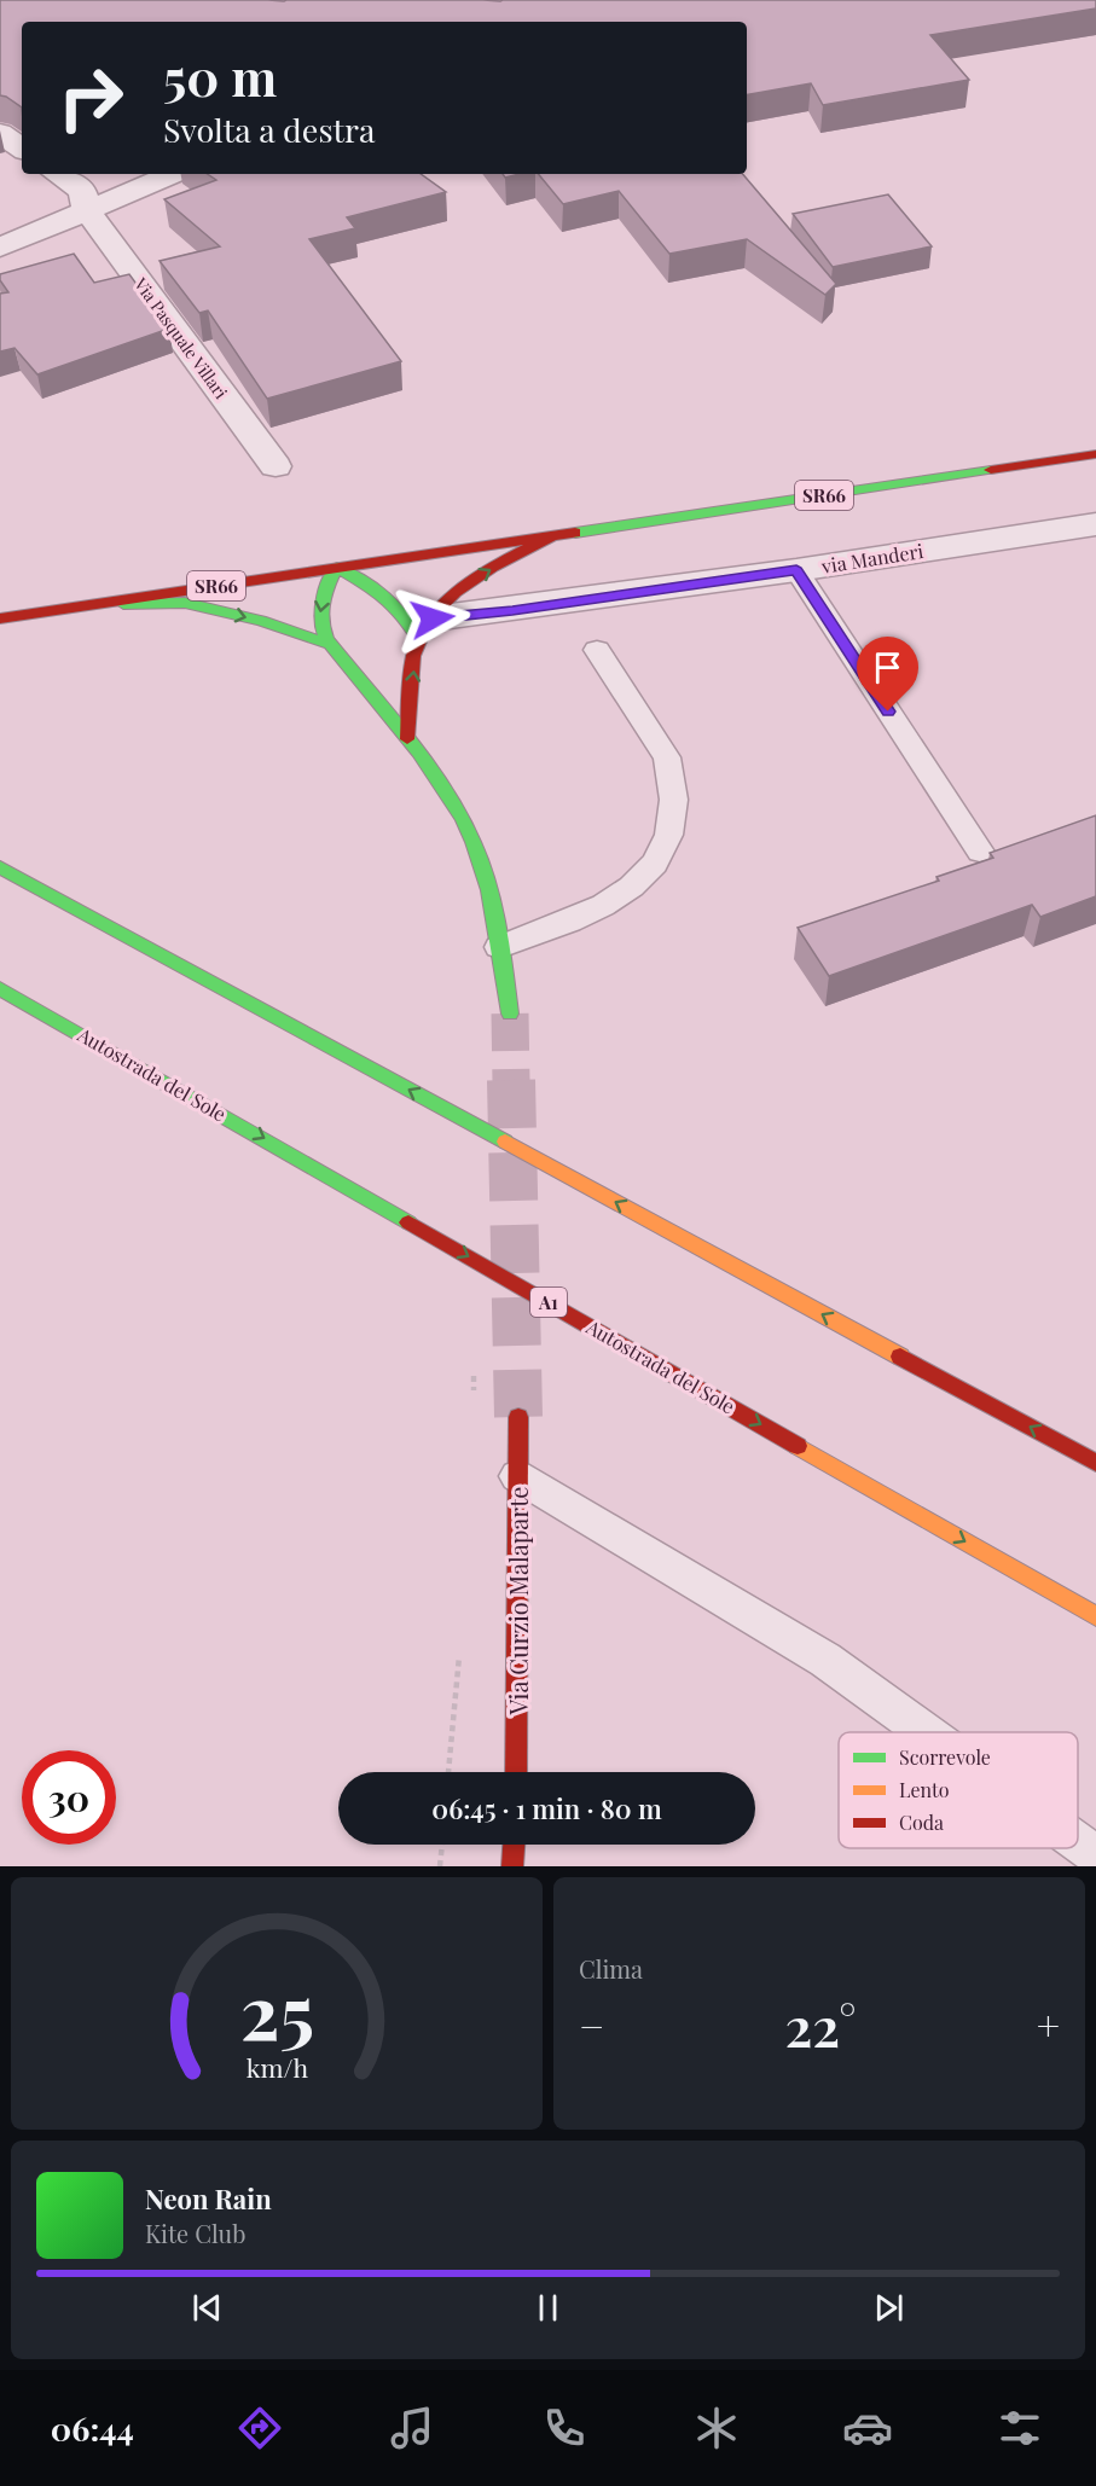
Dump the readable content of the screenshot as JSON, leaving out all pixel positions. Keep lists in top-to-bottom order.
{
  "streets": {
    "main road": [
      "SR66",
      "Autostrada del Sole",
      "A1",
      "Via Curzio Malaparte"
    ],
    "street": ["Via Pasquale Villari", "via Manderi"]
  },
  "legend": ["Scorrevole", "Lento", "Coda"],
  "page": {
    "turn": ["50 m", "Svolta a destra"],
    "limit": "30",
    "trip": "06:45 · 1 min · 80 m",
    "tile": "Clima",
    "heat": ["−", "22°", "+"],
    "song": ["Neon Rain", "Kite Club"],
    "tabs": "06:44",
    "gauge": ["25", "km/h"]
  }
}
